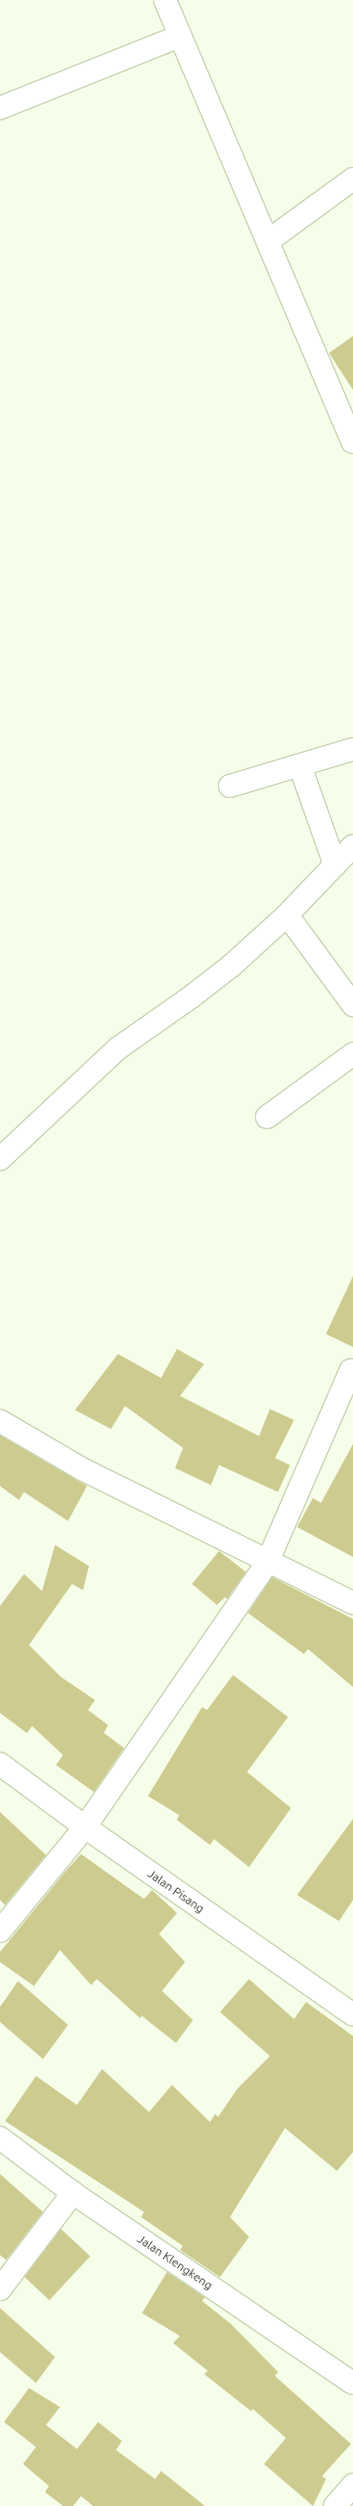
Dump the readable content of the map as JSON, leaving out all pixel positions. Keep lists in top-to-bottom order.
{
  "streets": {
    "street": ["Jalan Pisang", "Jalan Klengkeng"]
  }
}
